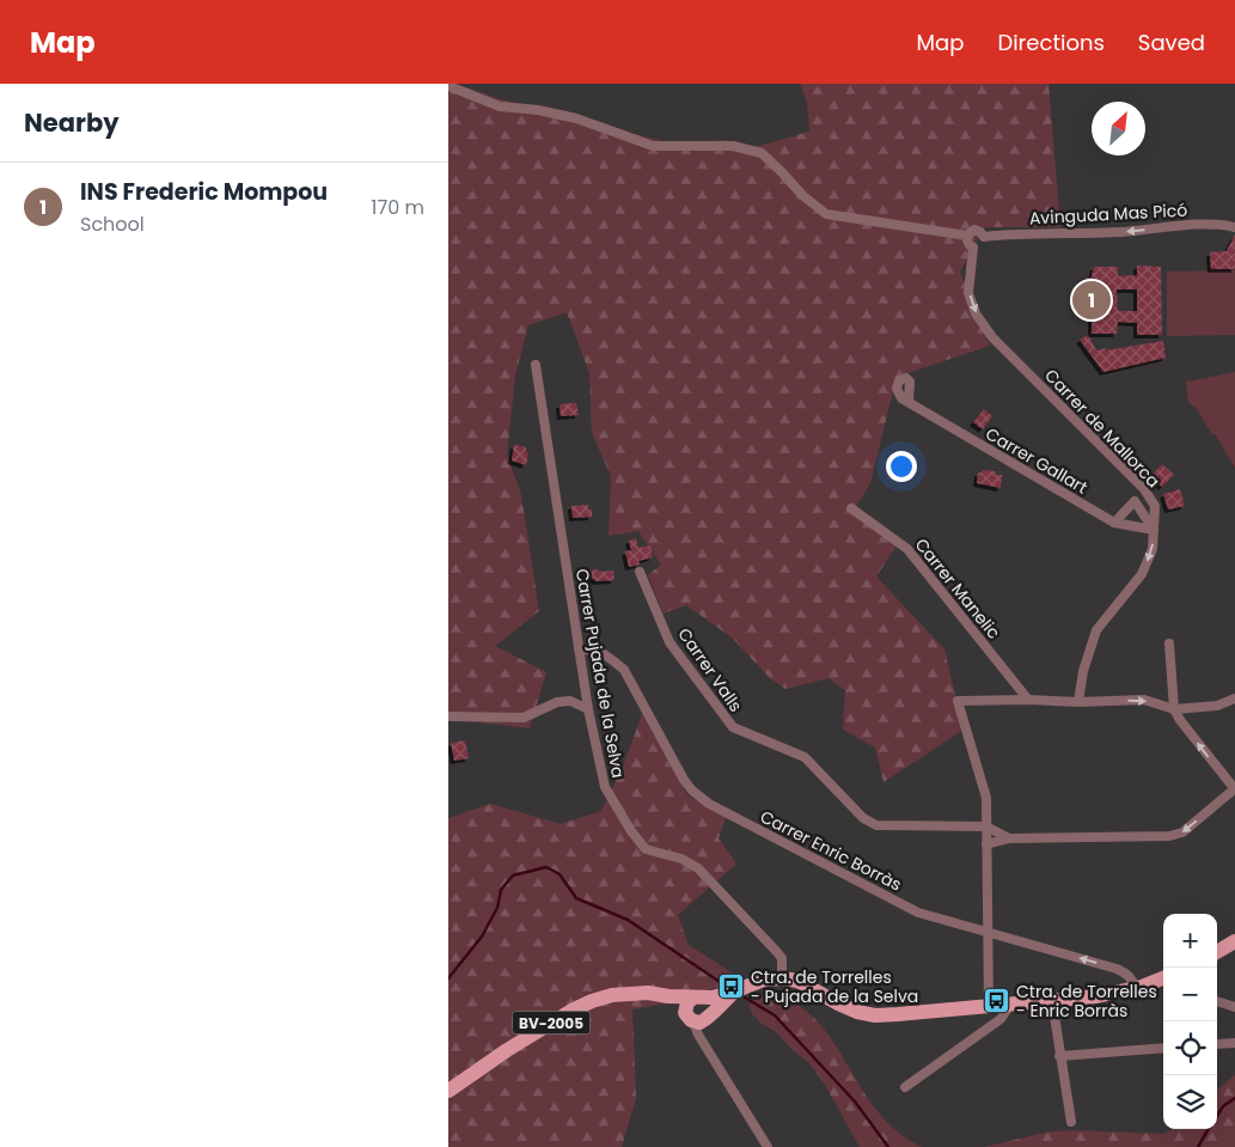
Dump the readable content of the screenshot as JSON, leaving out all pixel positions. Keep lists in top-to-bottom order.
{
  "streets": {
    "main road": ["BV-2005"],
    "street": [
      "Avinguda Mas Picó",
      "Carrer de Mallorca",
      "Carrer Gallart",
      "Carrer Manelic",
      "Carrer Valls",
      "Carrer Pujada de la Selva",
      "Carrer Enric Borràs"
    ]
  },
  "crossings": [
    ["Avinguda Mas Picó", "Carrer de Mallorca"],
    ["Carrer de Mallorca", "Carrer Gallart"],
    ["Carrer Pujada de la Selva", "Carrer Enric Borràs"],
    ["Carrer Pujada de la Selva", "BV-2005"],
    ["Carrer Enric Borràs", "BV-2005"]
  ],
  "one_way": ["Carrer de Mallorca"],
  "places": {
    "bus stop": ["Ctra. de Torrelles - Pujada de la Selva", "Ctra. de Torrelles - Enric Borràs"]
  },
  "north": "top right",
  "page": {
    "header": "Map",
    "nav": ["Map", "Directions", "Saved"],
    "heading": "Nearby",
    "list": [
      {
        "mark": "1",
        "name": "INS Frederic Mompou",
        "note": "School",
        "value": "170 m"
      }
    ],
    "pins": "1",
    "map_buttons": ["+", "−"]
  }
}
